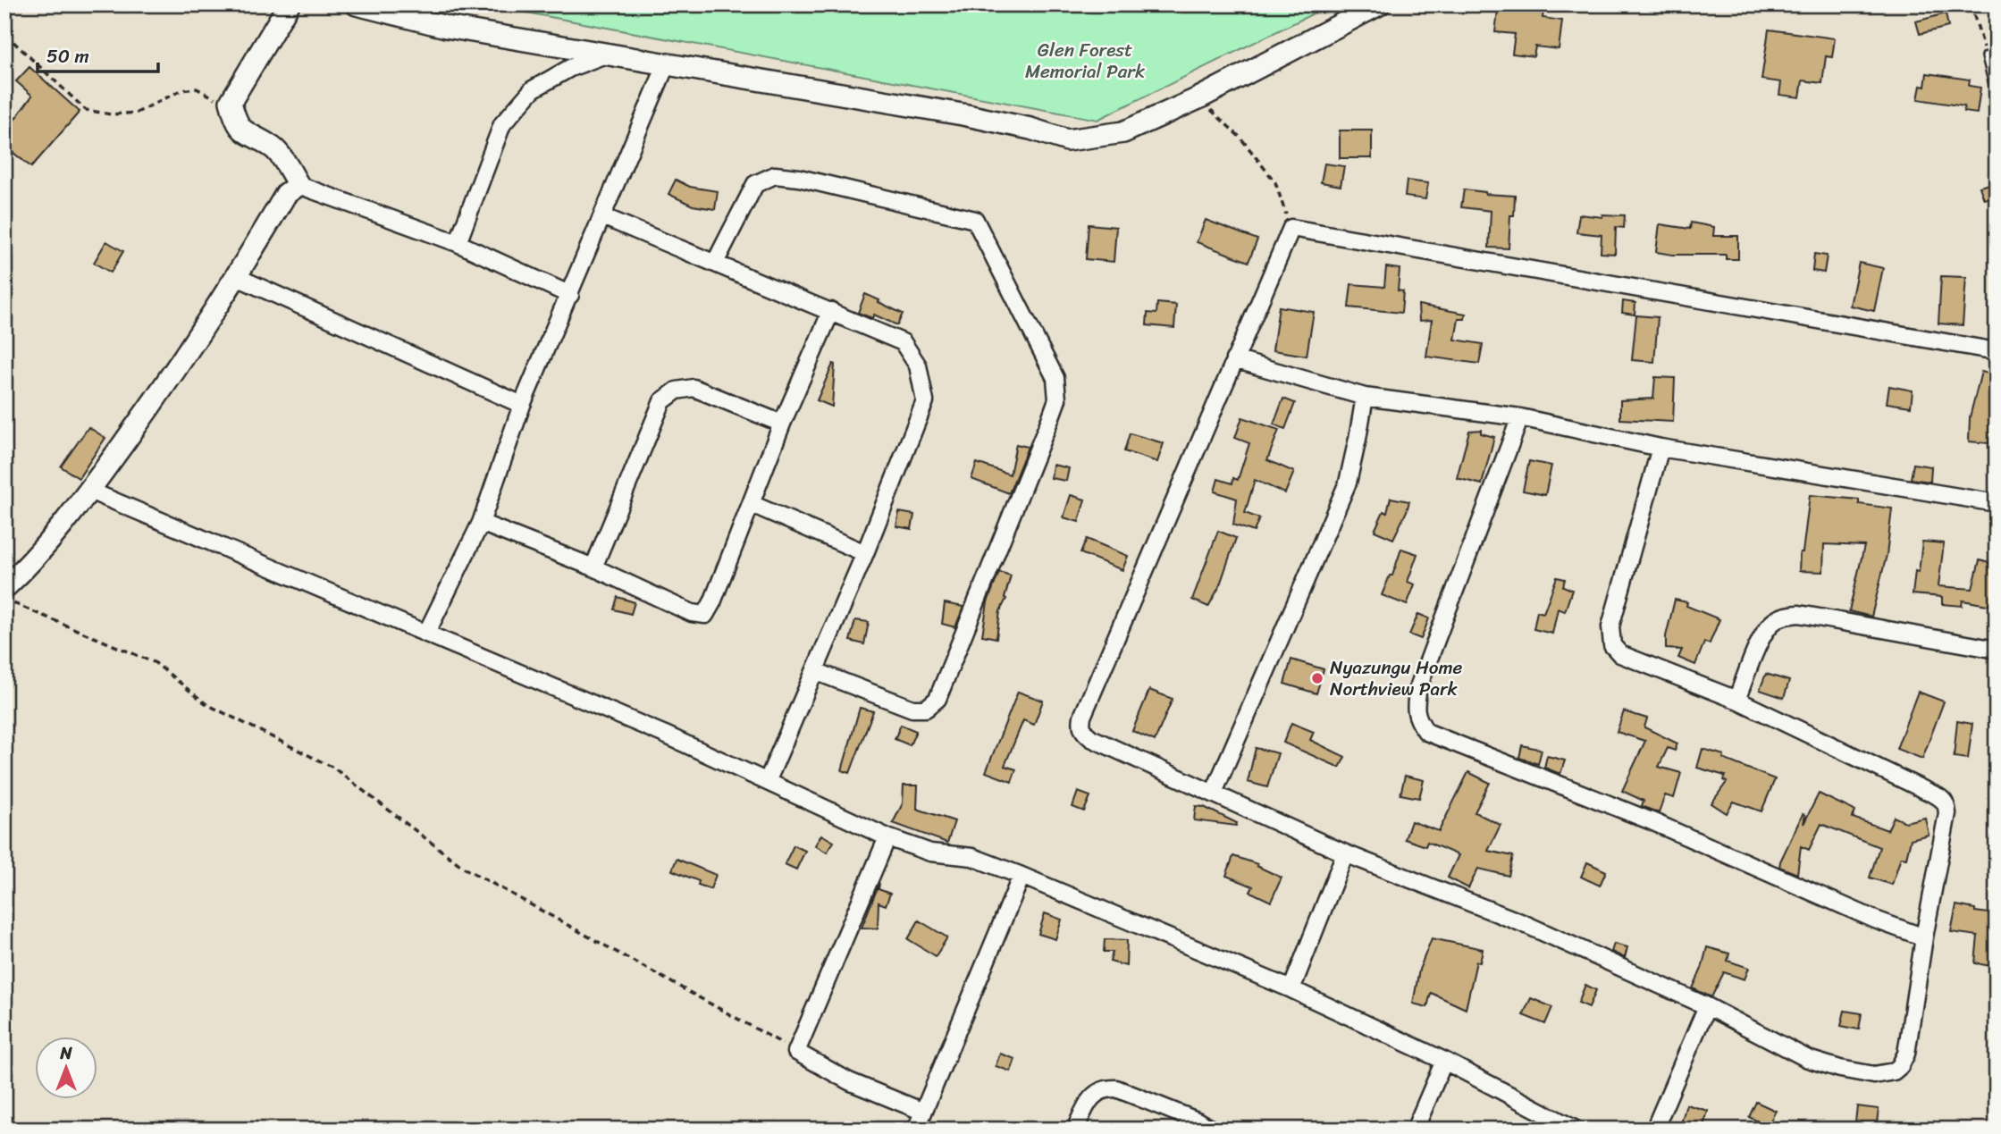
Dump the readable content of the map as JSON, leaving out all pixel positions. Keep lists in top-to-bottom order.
{
  "parks": ["Glen Forest Memorial Park"],
  "places": ["Nyazungu Home Northview Park"],
  "scale_bar": "50 m",
  "north": "top"
}
